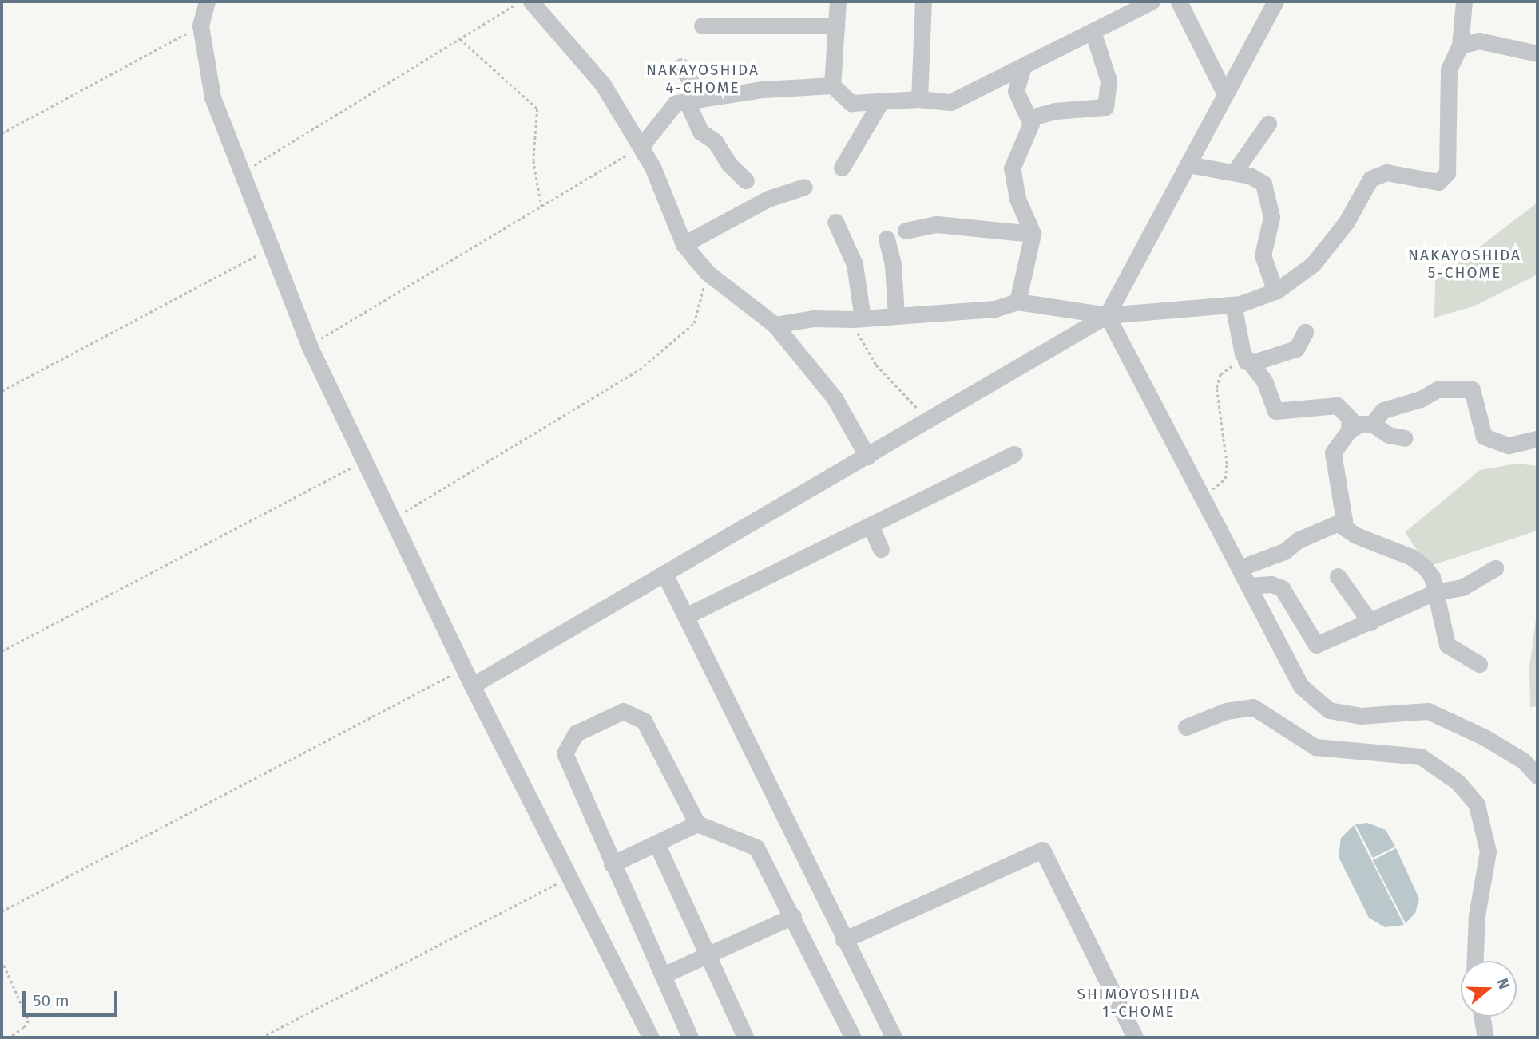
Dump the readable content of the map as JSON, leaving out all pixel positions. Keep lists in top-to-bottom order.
{
  "districts": ["NAKAYOSHIDA 4-CHOME", "NAKAYOSHIDA 5-CHOME", "SHIMOYOSHIDA 1-CHOME"],
  "scale_bar": "50 m",
  "north": "right"
}
